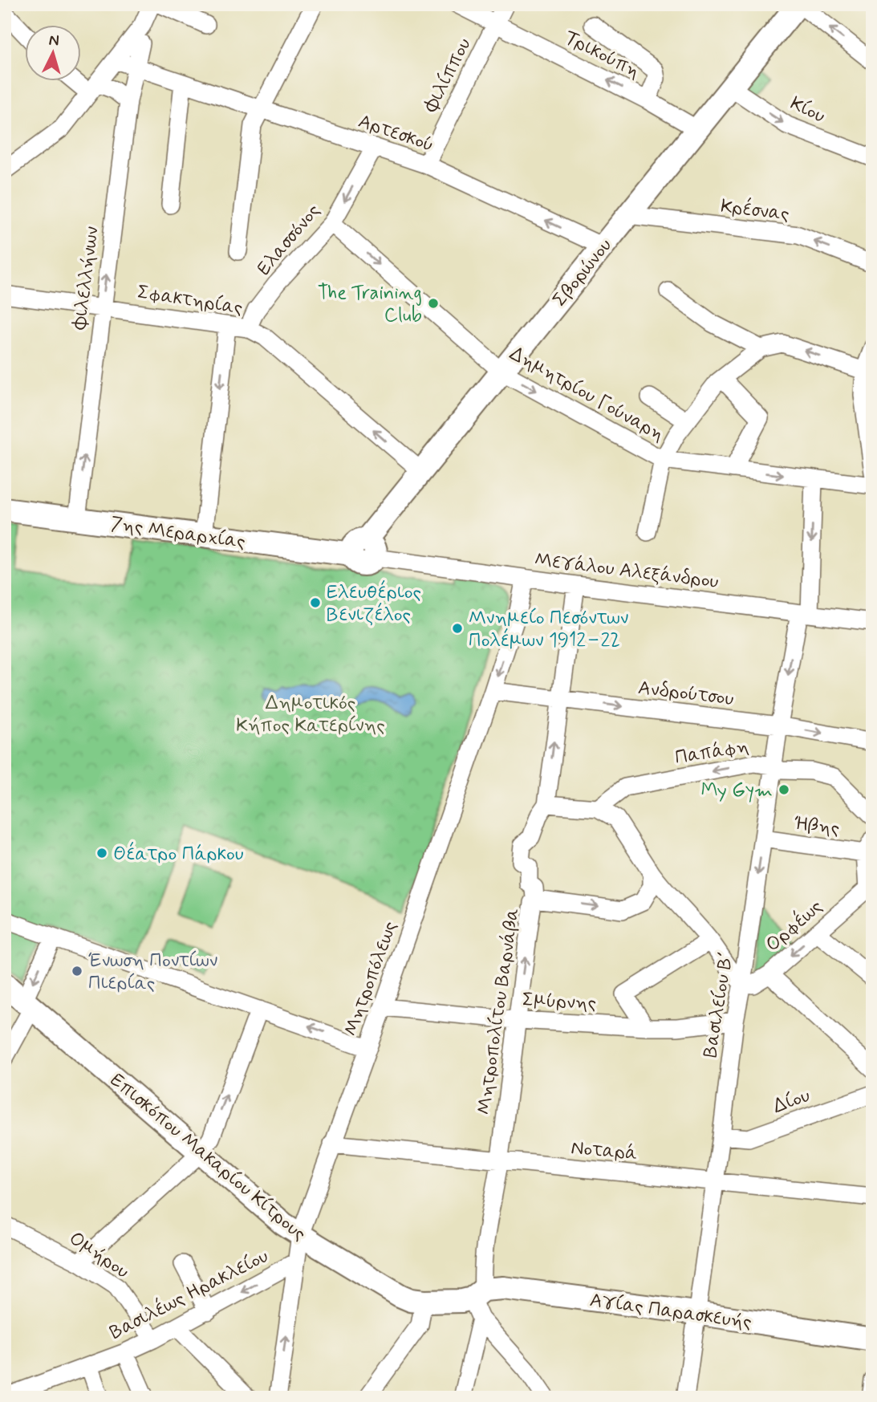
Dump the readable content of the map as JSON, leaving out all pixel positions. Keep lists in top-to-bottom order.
{
  "streets": {
    "main road": [
      "Σβορώνου",
      "7ης Μεραρχίας",
      "Επισκόπου Μακαρίου Κίτρους",
      "Αγίας Παρασκευής"
    ],
    "street": [
      "Τρικούπη",
      "Φιλίππου",
      "Κίου",
      "Αρτεσκού",
      "Κρέσνας",
      "Ελασσόνος",
      "Φιλελλήνων",
      "Σφακτηρίας",
      "Δημητρίου Γούναρη",
      "Μεγάλου Αλεξάνδρου",
      "Ανδρούτσου",
      "Παπάφη",
      "Ήβης",
      "Ορφέως",
      "Μητροπόλεως",
      "Σμύρνης",
      "Βασιλείου Β΄",
      "Μητροπολίτου Βαρνάβα",
      "Δίου",
      "Νοταρά",
      "Ομήρου",
      "Βασιλέως Ηρακλείου"
    ]
  },
  "crossings": [
    ["Τρικούπη", "Φιλίππου"],
    ["Τρικούπη", "Σβορώνου"],
    ["Φιλίππου", "Αρτεσκού"],
    ["Κίου", "Σβορώνου"],
    ["Αρτεσκού", "Ελασσόνος"],
    ["Αρτεσκού", "Σβορώνου"],
    ["Αρτεσκού", "Φιλελλήνων"],
    ["Κρέσνας", "Σβορώνου"],
    ["Ελασσόνος", "Σφακτηρίας"],
    ["Ελασσόνος", "Δημητρίου Γούναρη"],
    ["Σβορώνου", "Σφακτηρίας"],
    ["Σβορώνου", "Δημητρίου Γούναρη"],
    ["Σβορώνου", "7ης Μεραρχίας"],
    ["Σβορώνου", "Μεγάλου Αλεξάνδρου"],
    ["Φιλελλήνων", "Σφακτηρίας"],
    ["Φιλελλήνων", "7ης Μεραρχίας"],
    ["Δημητρίου Γούναρη", "Βασιλείου Β΄"],
    ["7ης Μεραρχίας", "Μεγάλου Αλεξάνδρου"],
    ["Μεγάλου Αλεξάνδρου", "Μητροπόλεως"],
    ["Μεγάλου Αλεξάνδρου", "Βασιλείου Β΄"],
    ["Μεγάλου Αλεξάνδρου", "Μητροπολίτου Βαρνάβα"],
    ["Ανδρούτσου", "Μητροπόλεως"],
    ["Ανδρούτσου", "Βασιλείου Β΄"],
    ["Ανδρούτσου", "Μητροπολίτου Βαρνάβα"],
    ["Παπάφη", "Βασιλείου Β΄"],
    ["Ήβης", "Βασιλείου Β΄"],
    ["Ορφέως", "Βασιλείου Β΄"],
    ["Μητροπόλεως", "Σμύρνης"],
    ["Μητροπόλεως", "Νοταρά"],
    ["Μητροπόλεως", "Επισκόπου Μακαρίου Κίτρους"],
    ["Μητροπόλεως", "Βασιλέως Ηρακλείου"],
    ["Σμύρνης", "Βασιλείου Β΄"],
    ["Σμύρνης", "Μητροπολίτου Βαρνάβα"],
    ["Βασιλείου Β΄", "Δίου"],
    ["Βασιλείου Β΄", "Νοταρά"],
    ["Βασιλείου Β΄", "Αγίας Παρασκευής"],
    ["Μητροπολίτου Βαρνάβα", "Νοταρά"],
    ["Μητροπολίτου Βαρνάβα", "Επισκόπου Μακαρίου Κίτρους"],
    ["Μητροπολίτου Βαρνάβα", "Αγίας Παρασκευής"],
    ["Επισκόπου Μακαρίου Κίτρους", "Αγίας Παρασκευής"],
    ["Ομήρου", "Βασιλέως Ηρακλείου"]
  ],
  "one_way": [
    "Τρικούπη",
    "Σφακτηρίας",
    "Ανδρούτσου",
    "Παπάφη",
    "Ορφέως",
    "Βασιλείου Β΄"
  ],
  "parks": ["Δημοτικός Κήπος Κατερίνης"],
  "places": [
    "The Training Club",
    "Ελευθέριος Βενιζέλος",
    "Μνημείο Πεσόντων Πολέμων 1912–22",
    "My Gym",
    "Θέατρο Πάρκου",
    "Ένωση Ποντίων Πιερίας"
  ],
  "north": "top"
}
